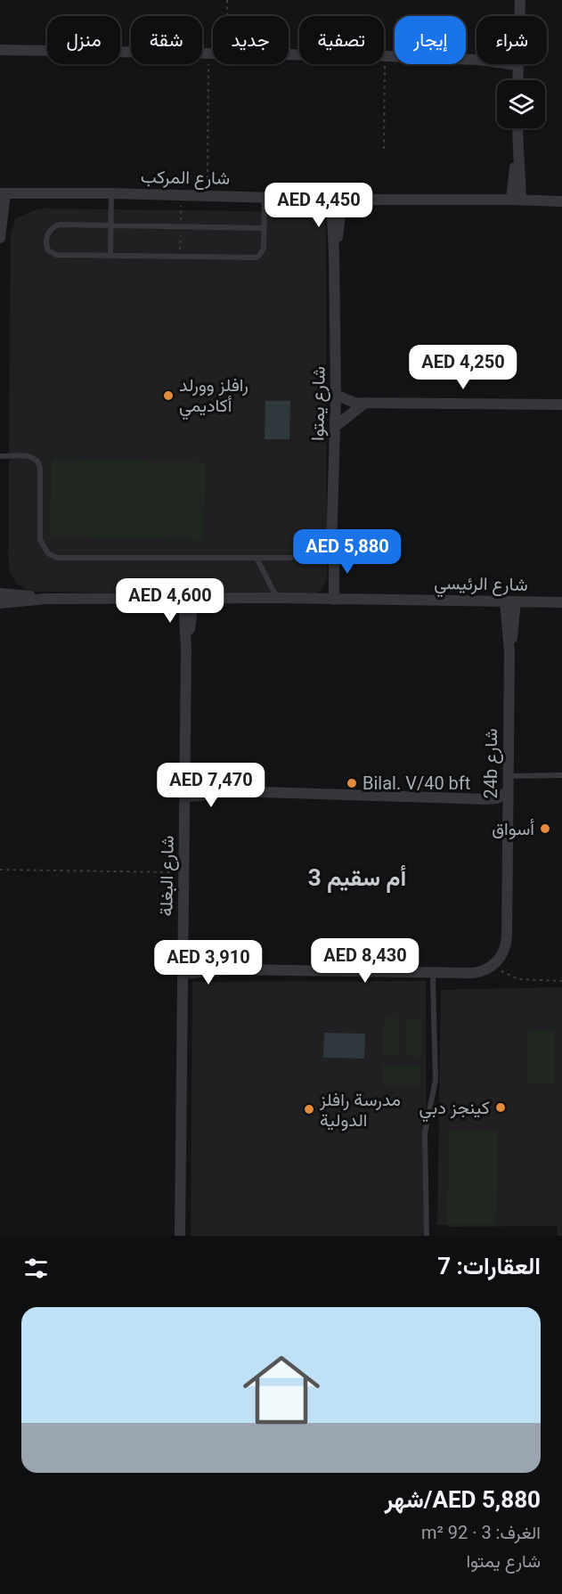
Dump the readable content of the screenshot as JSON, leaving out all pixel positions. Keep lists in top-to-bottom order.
{
  "streets": {
    "street": [
      "شارع المركب",
      "شارع يمتوا",
      "شارع الرئيسي",
      "24b شارع",
      "شارع البغلة"
    ]
  },
  "crossings": [
    ["شارع المركب", "شارع يمتوا"],
    ["شارع يمتوا", "شارع الرئيسي"],
    ["شارع الرئيسي", "24b شارع"],
    ["شارع الرئيسي", "شارع البغلة"]
  ],
  "districts": ["أم سقيم 3"],
  "places": [
    "رافلز وورلد أكاديمي",
    "Bilal. V/40 bft",
    "أسواق",
    "كينجز دبي",
    "مدرسة رافلز الدولية"
  ],
  "page": {
    "chip": [
      "شراء",
      "إيجار",
      "تصفية",
      "جديد",
      "شقة",
      "منزل"
    ],
    "price": [
      "AED 4,450",
      "AED 4,250",
      "AED 5,880",
      "AED 4,600",
      "AED 7,470",
      "AED 8,430",
      "AED 3,910"
    ],
    "heading": "العقارات: 7",
    "list": [
      {
        "name": "AED 5,880/شهر",
        "note": "الغرف: 3 · 92 m² · شارع يمتوا"
      }
    ]
  }
}
